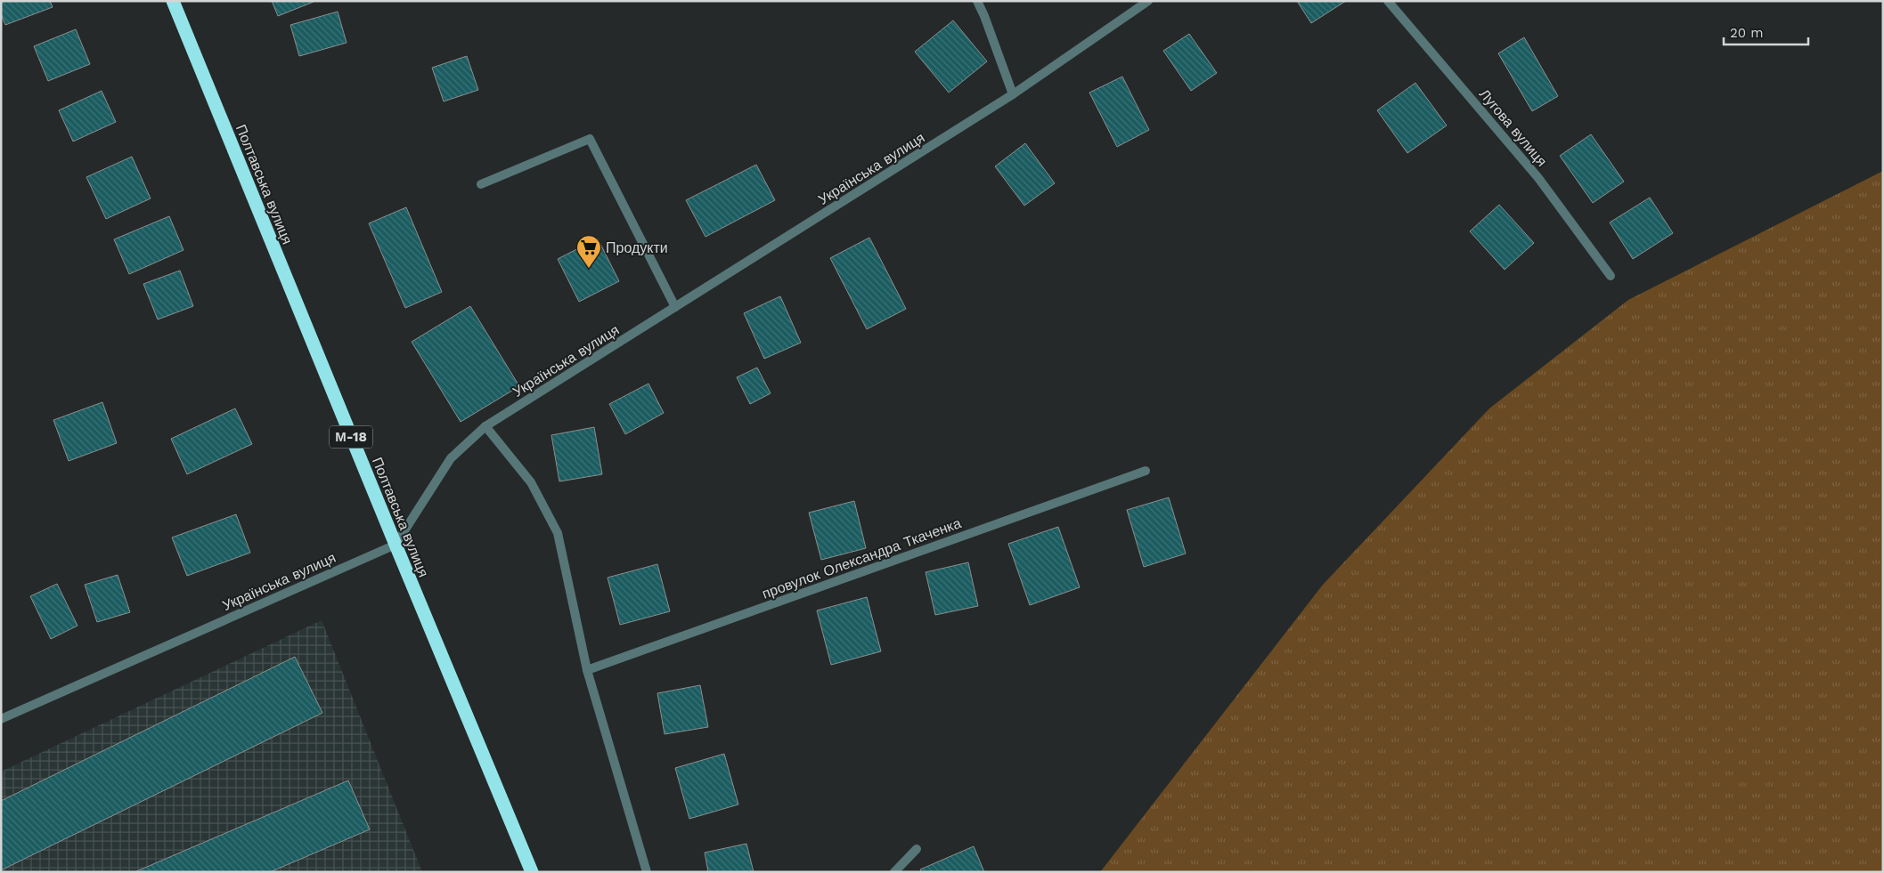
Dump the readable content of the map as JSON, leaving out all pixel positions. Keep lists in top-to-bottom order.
{
  "streets": {
    "highway": ["Полтавська вулиця", "М-18"],
    "street": ["Лугова вулиця", "Українська вулиця", "провулок Олександра Ткаченка"]
  },
  "crossings": [
    ["Українська вулиця", "Полтавська вулиця"]
  ],
  "places": {
    "supermarket": ["Продукти"]
  },
  "scale_bar": "20 m"
}
